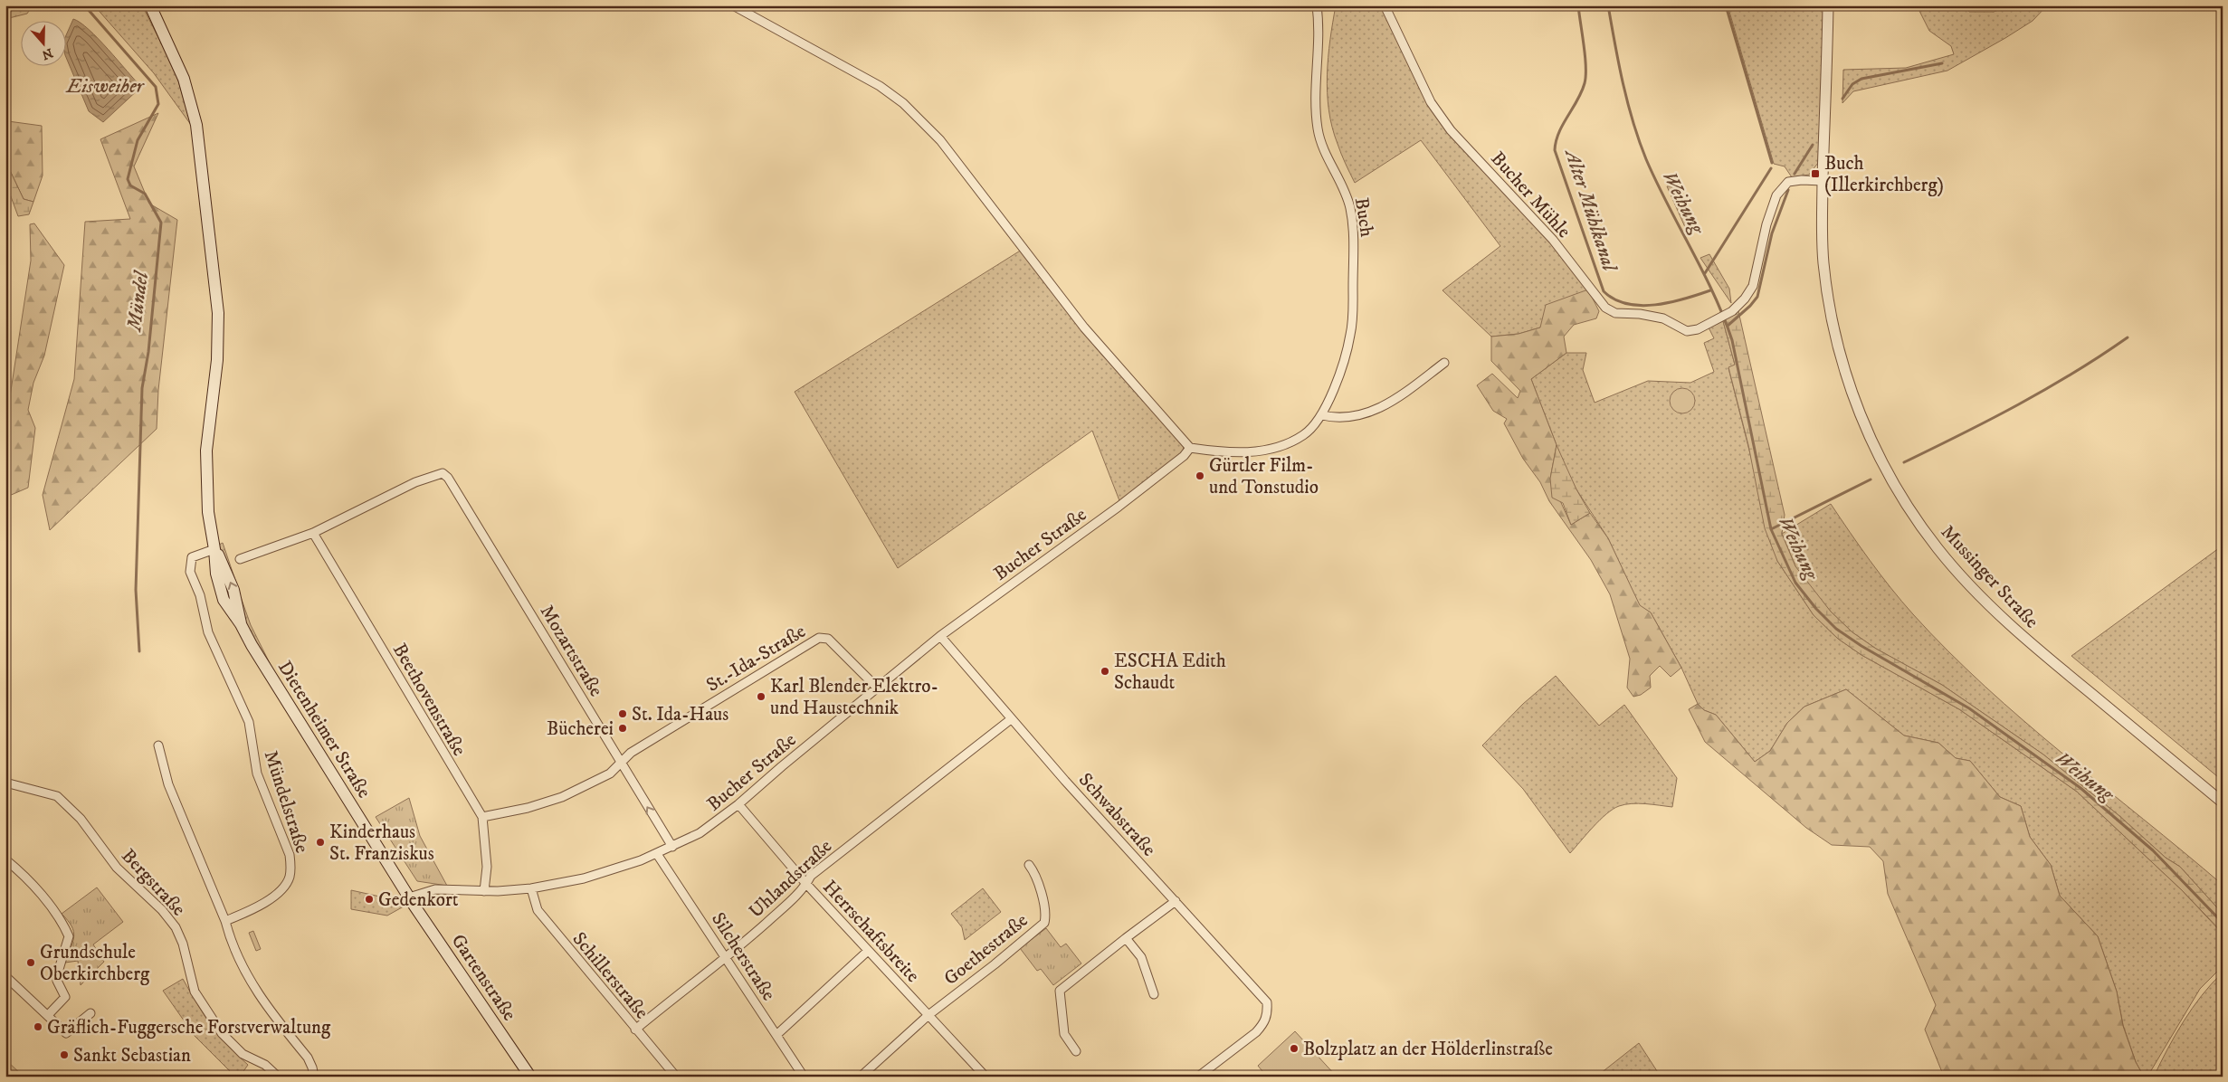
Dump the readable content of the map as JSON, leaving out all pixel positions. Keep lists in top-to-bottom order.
{
  "streets": {
    "main road": ["Dietenheimer Straße", "Gartenstraße"],
    "street": [
      "Bucher Mühle",
      "Buch",
      "Bucher Straße",
      "Mussinger Straße",
      "Mozartstraße",
      "St.-Ida-Straße",
      "Beethovenstraße",
      "Mündelstraße",
      "Schwabstraße",
      "Uhlandstraße",
      "Bergstraße",
      "Herrschaftsbreite",
      "Goethestraße",
      "Silcherstraße",
      "Schillerstraße"
    ]
  },
  "crossings": [
    ["Bucher Mühle", "Mussinger Straße"],
    ["Buch", "Bucher Straße"],
    ["Bucher Straße", "Mozartstraße"],
    ["Bucher Straße", "St.-Ida-Straße"],
    ["Bucher Straße", "Beethovenstraße"],
    ["Bucher Straße", "Dietenheimer Straße"],
    ["Bucher Straße", "Schwabstraße"],
    ["Bucher Straße", "Herrschaftsbreite"],
    ["Bucher Straße", "Silcherstraße"],
    ["Bucher Straße", "Schillerstraße"],
    ["Bucher Straße", "Gartenstraße"],
    ["Mozartstraße", "St.-Ida-Straße"],
    ["Mozartstraße", "Beethovenstraße"],
    ["St.-Ida-Straße", "Beethovenstraße"],
    ["Dietenheimer Straße", "Mündelstraße"],
    ["Dietenheimer Straße", "Gartenstraße"],
    ["Schwabstraße", "Uhlandstraße"],
    ["Uhlandstraße", "Herrschaftsbreite"],
    ["Uhlandstraße", "Silcherstraße"],
    ["Uhlandstraße", "Schillerstraße"],
    ["Herrschaftsbreite", "Goethestraße"]
  ],
  "water": [
    "Eisweiher",
    "Weihung",
    "Alter Mühlkanal",
    "Mündel"
  ],
  "places": {
    "transit": ["Buch (Illerkirchberg)"],
    "other": [
      "Gürtler Film- und Tonstudio",
      "ESCHA Edith Schaudt",
      "Karl Blender Elektro- und Haustechnik",
      "St. Ida-Haus",
      "Bücherei",
      "Kinderhaus St. Franziskus",
      "Gedenkort",
      "Grundschule Oberkirchberg",
      "Gräflich-Fuggersche Forstverwaltung",
      "Bolzplatz an der Hölderlinstraße",
      "Sankt Sebastian"
    ]
  },
  "north": "bottom"
}
